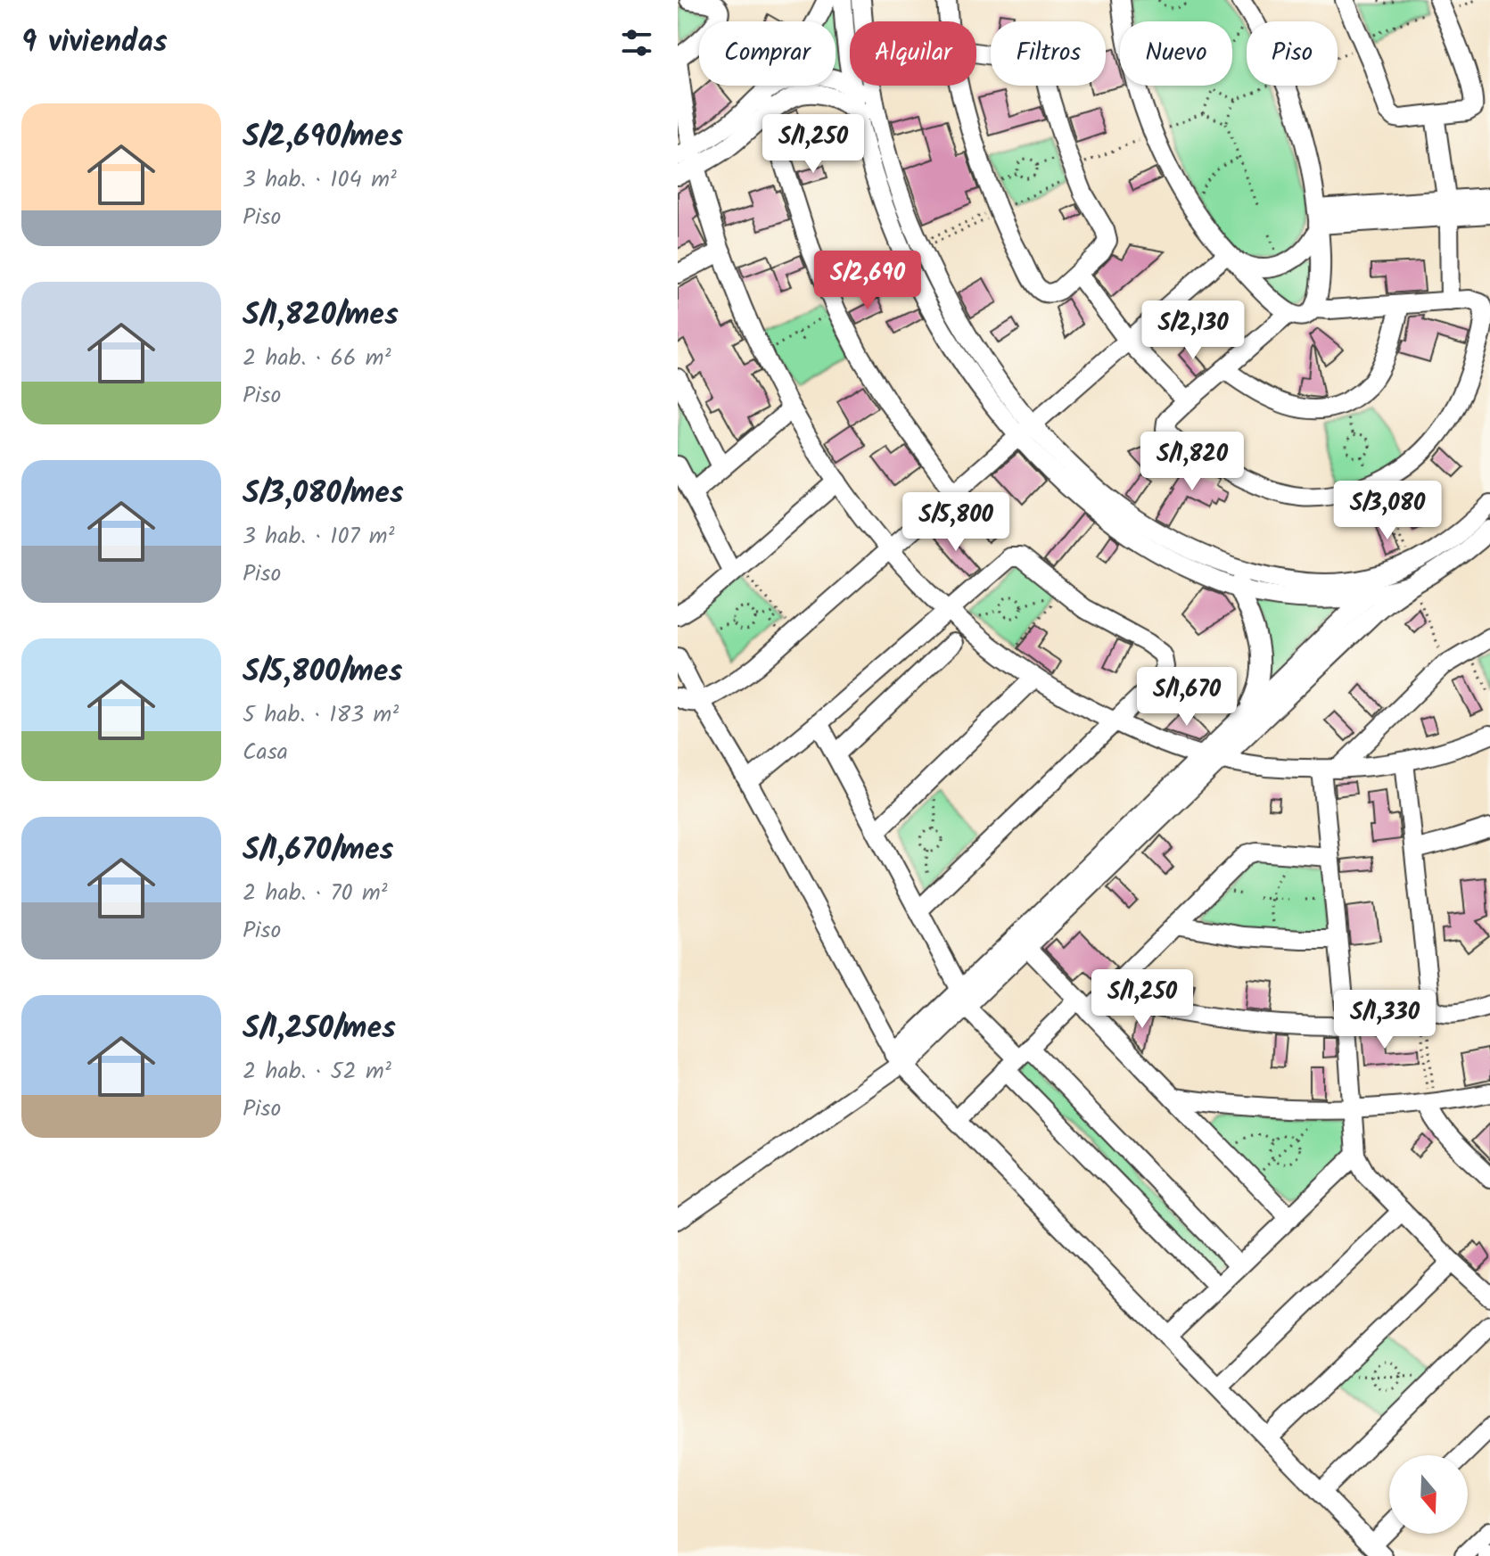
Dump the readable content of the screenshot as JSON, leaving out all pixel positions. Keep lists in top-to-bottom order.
{
  "north": "bottom",
  "page": {
    "heading": "9 viviendas",
    "chip": [
      "Comprar",
      "Alquilar",
      "Filtros",
      "Nuevo",
      "Piso"
    ],
    "list": [
      {
        "name": "S/2,690/mes",
        "note": "3 hab. · 104 m² · Piso"
      },
      {
        "name": "S/1,820/mes",
        "note": "2 hab. · 66 m² · Piso"
      },
      {
        "name": "S/3,080/mes",
        "note": "3 hab. · 107 m² · Piso"
      },
      {
        "name": "S/5,800/mes",
        "note": "5 hab. · 183 m² · Casa"
      },
      {
        "name": "S/1,670/mes",
        "note": "2 hab. · 70 m² · Piso"
      },
      {
        "name": "S/1,250/mes",
        "note": "2 hab. · 52 m² · Piso"
      }
    ],
    "price": [
      "S/1,250",
      "S/2,690",
      "S/2,130",
      "S/1,820",
      "S/3,080",
      "S/5,800",
      "S/1,670",
      "S/1,250",
      "S/1,330"
    ]
  }
}
